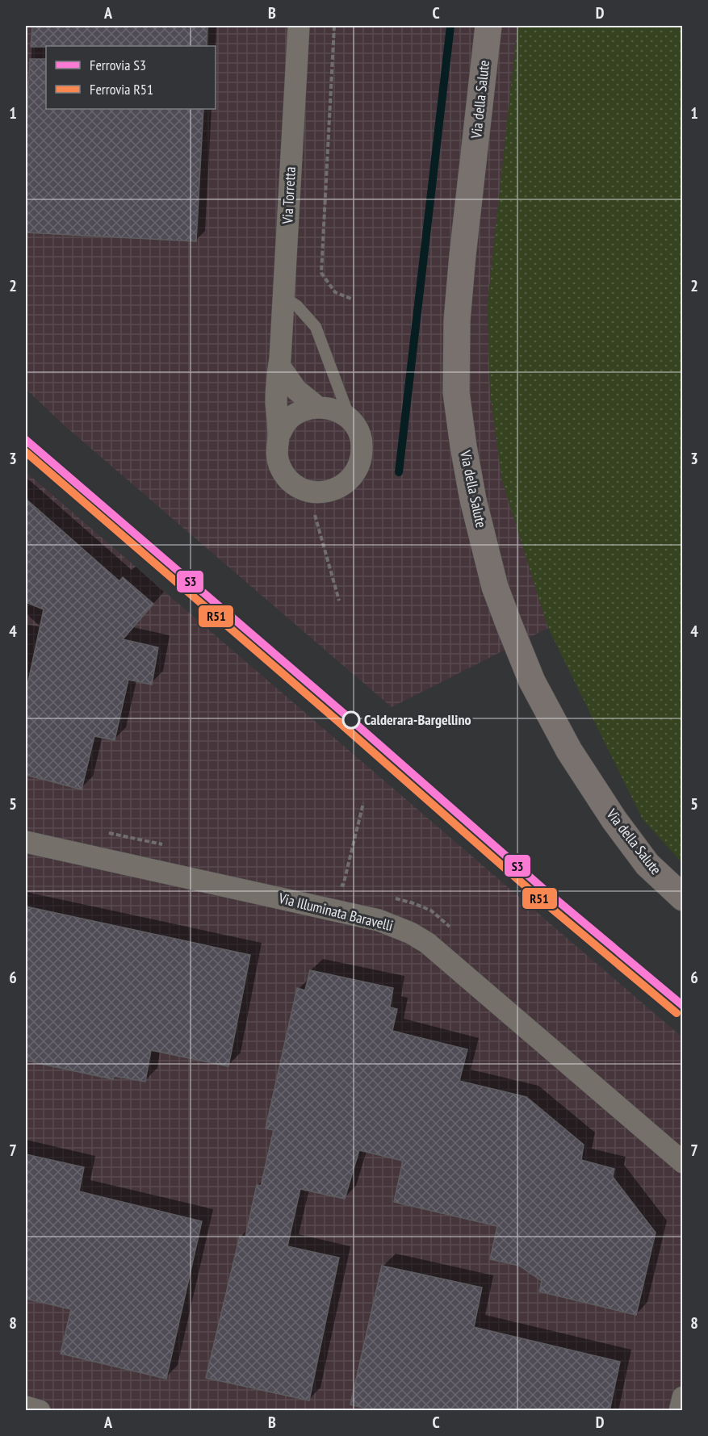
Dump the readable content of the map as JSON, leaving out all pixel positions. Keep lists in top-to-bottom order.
{
  "streets": {
    "street": ["Via della Salute", "Via Torretta", "Via Illuminata Baravelli"]
  },
  "places": ["Calderara-Bargellino"],
  "lines": ["rail line S3", "rail line R51"],
  "legend": ["Ferrovia S3", "Ferrovia R51"],
  "grid": {
    "columns": [
      "A",
      "B",
      "C",
      "D"
    ],
    "rows": [
      "1",
      "2",
      "3",
      "4",
      "5",
      "6",
      "7",
      "8"
    ]
  }
}
